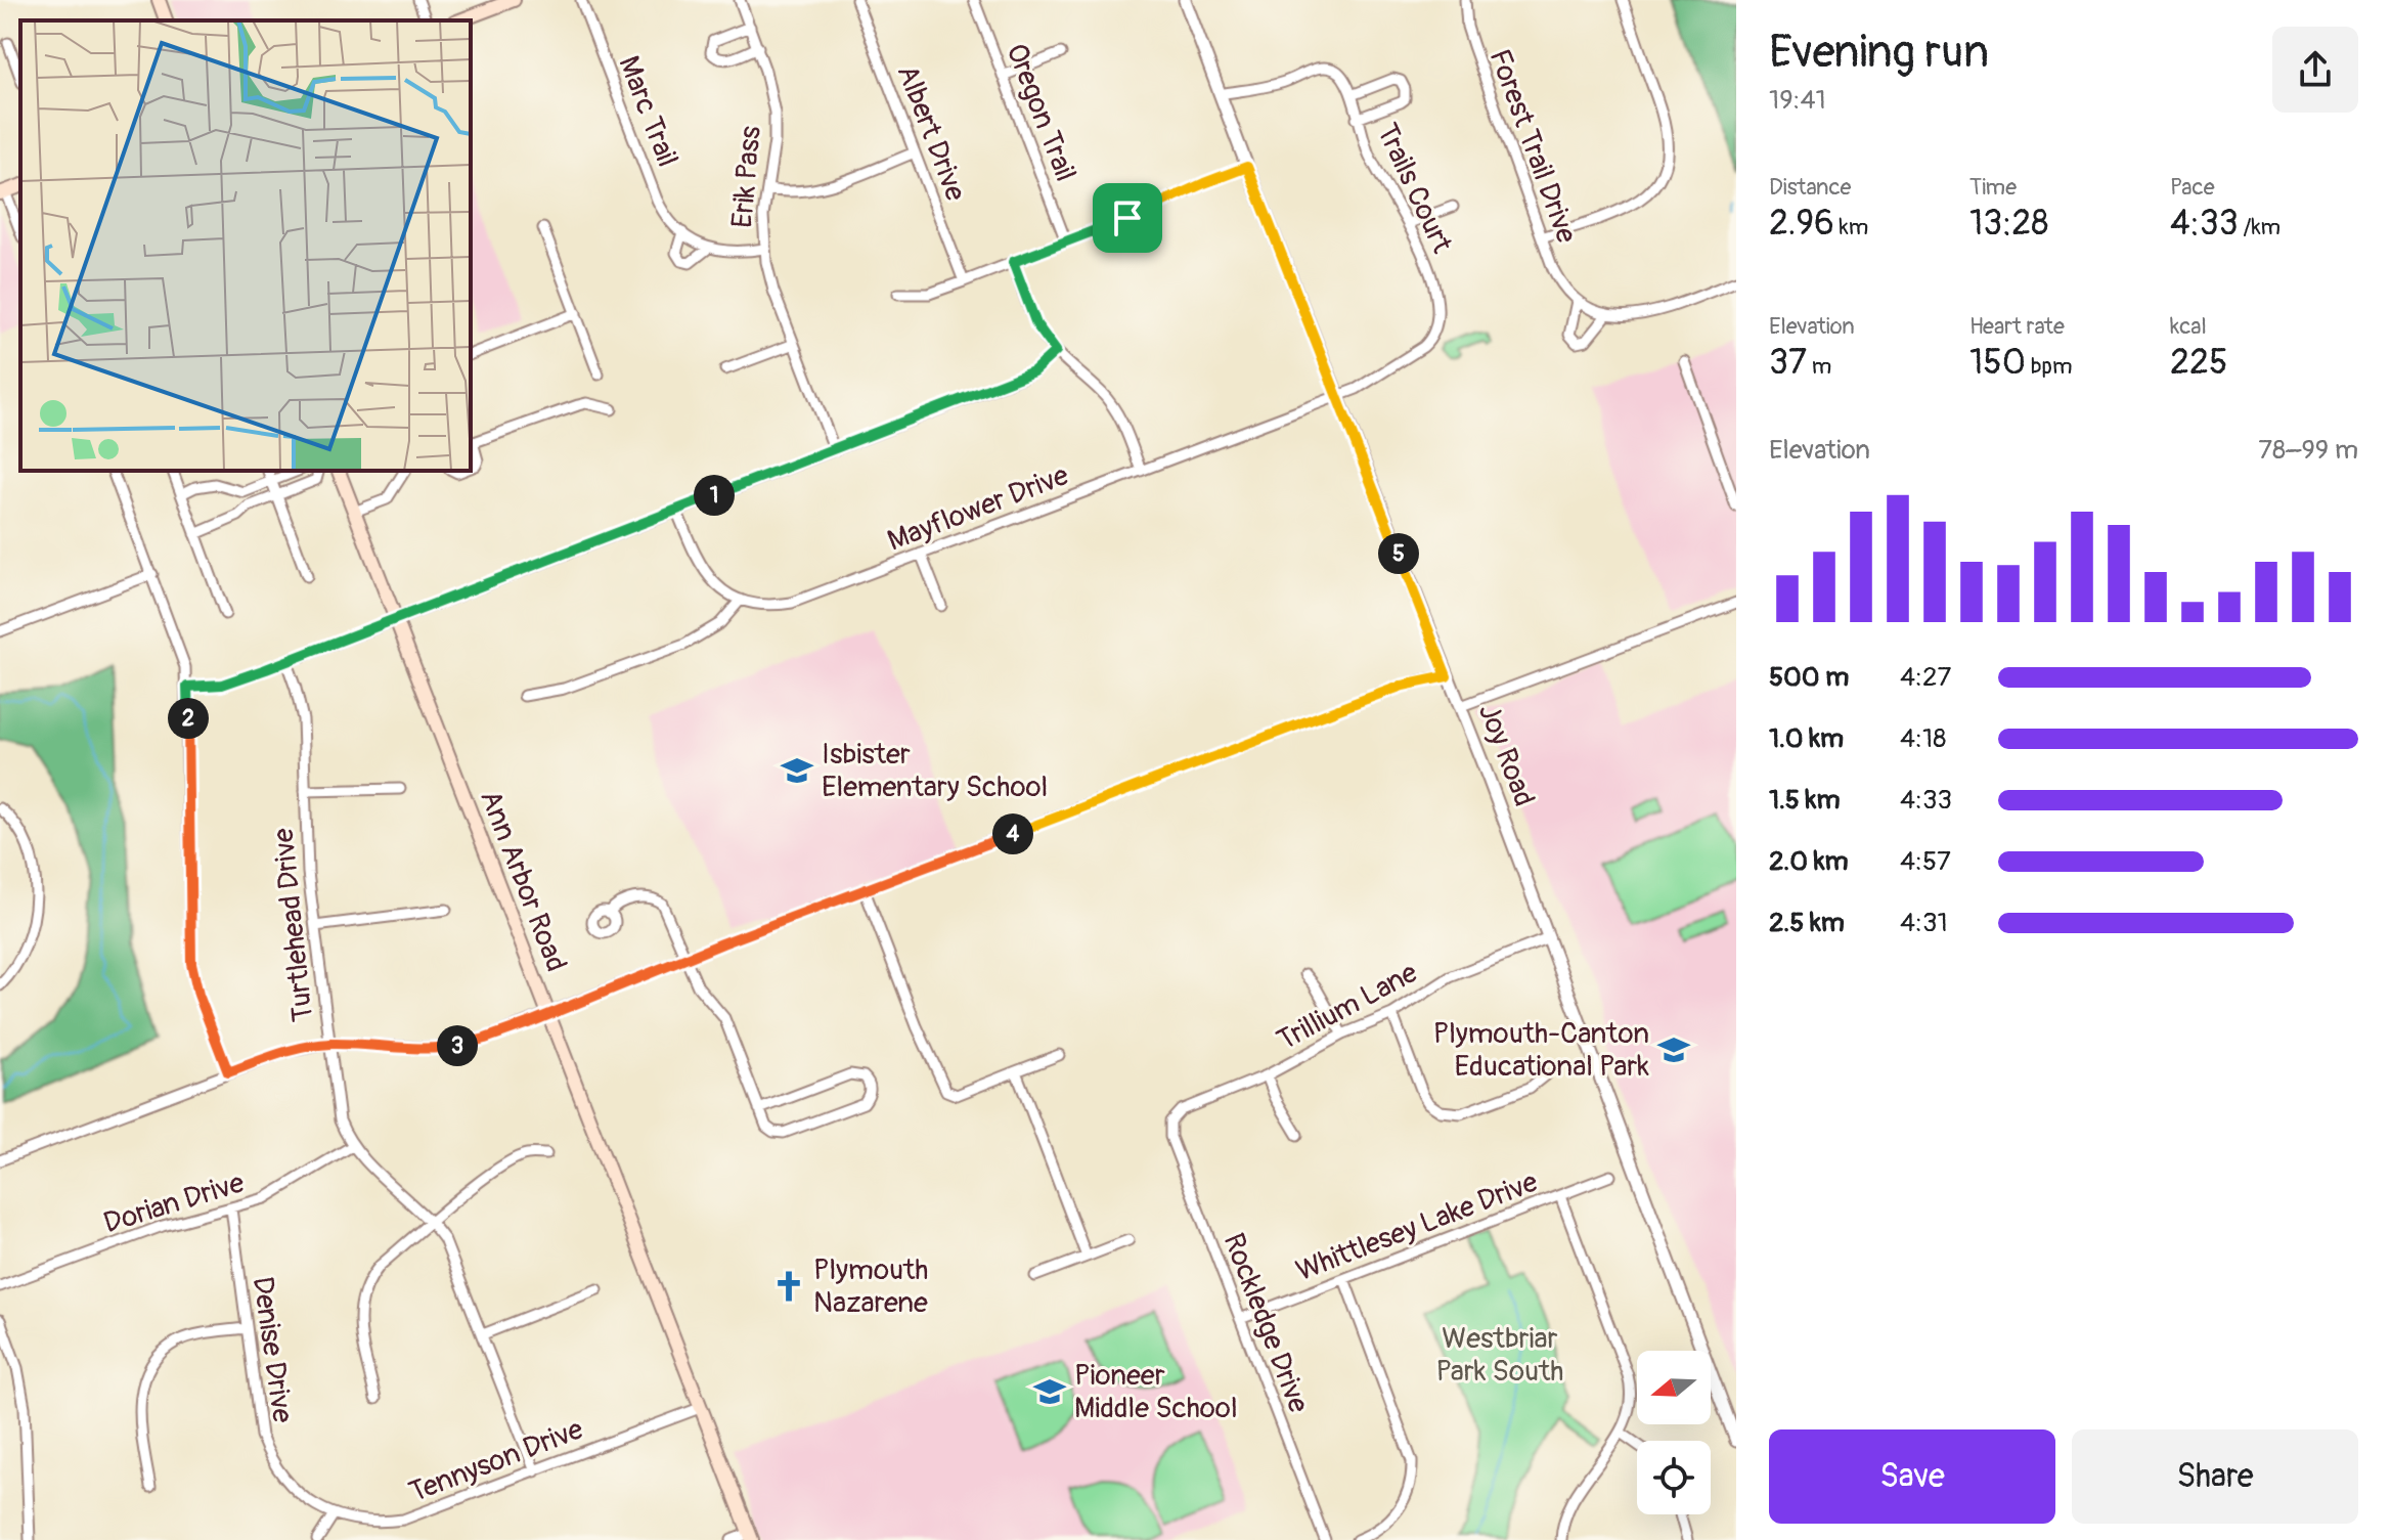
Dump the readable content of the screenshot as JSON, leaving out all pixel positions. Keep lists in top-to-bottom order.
{
  "streets": {
    "main road": ["Ann Arbor Road"],
    "street": [
      "Marc Trail",
      "Oregon Trail",
      "Albert Drive",
      "Forest Trail Drive",
      "Erik Pass",
      "Trails Court",
      "Mayflower Drive",
      "Joy Road",
      "Turtlehead Drive",
      "Trillium Lane",
      "Dorian Drive",
      "Whittlesey Lake Drive",
      "Rockledge Drive",
      "Denise Drive",
      "Tennyson Drive"
    ]
  },
  "crossings": [
    ["Marc Trail", "Erik Pass"],
    ["Trails Court", "Mayflower Drive"],
    ["Trails Court", "Joy Road"],
    ["Mayflower Drive", "Joy Road"],
    ["Joy Road", "Trillium Lane"],
    ["Ann Arbor Road", "Tennyson Drive"],
    ["Turtlehead Drive", "Dorian Drive"],
    ["Turtlehead Drive", "Tennyson Drive"],
    ["Trillium Lane", "Rockledge Drive"],
    ["Dorian Drive", "Denise Drive"],
    ["Whittlesey Lake Drive", "Rockledge Drive"],
    ["Denise Drive", "Tennyson Drive"]
  ],
  "parks": ["Westbriar Park South"],
  "places": {
    "school or university": ["Isbister Elementary School", "Plymouth-Canton Educational Park", "Pioneer Middle School"],
    "church": ["Plymouth Nazarene"]
  },
  "north": "left",
  "page": {
    "heading": ["Evening run", "19:41"],
    "stats": [
      ["Distance", "2.96 km"],
      ["Time", "13:28"],
      ["Pace", "4:33 /km"],
      ["Elevation", "37 m"],
      ["Heart rate", "150 bpm"],
      ["kcal", "225"]
    ],
    "chart": ["Elevation", "78–99 m"],
    "pins": [
      "1",
      "5",
      "2",
      "4",
      "3"
    ],
    "list": [
      {
        "name": "500 m",
        "note": "4:27"
      },
      {
        "name": "1.0 km",
        "note": "4:18"
      },
      {
        "name": "1.5 km",
        "note": "4:33"
      },
      {
        "name": "2.0 km",
        "note": "4:57"
      },
      {
        "name": "2.5 km",
        "note": "4:31"
      }
    ],
    "buttons": ["Save", "Share"]
  }
}
